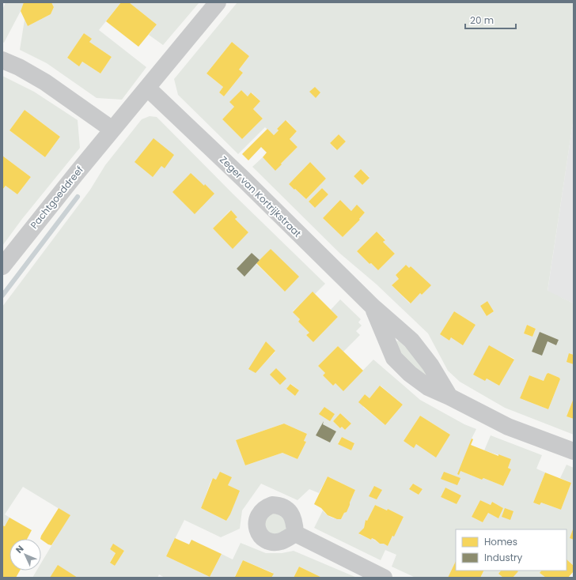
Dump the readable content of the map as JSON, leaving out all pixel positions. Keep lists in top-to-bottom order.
{
  "streets": {
    "street": ["Zeger van Kortrijkstraat", "Pachtgoeddreef"]
  },
  "crossings": [
    ["Zeger van Kortrijkstraat", "Pachtgoeddreef"]
  ],
  "legend": ["Homes", "Industry"],
  "scale_bar": "20 m",
  "north": "top left"
}
